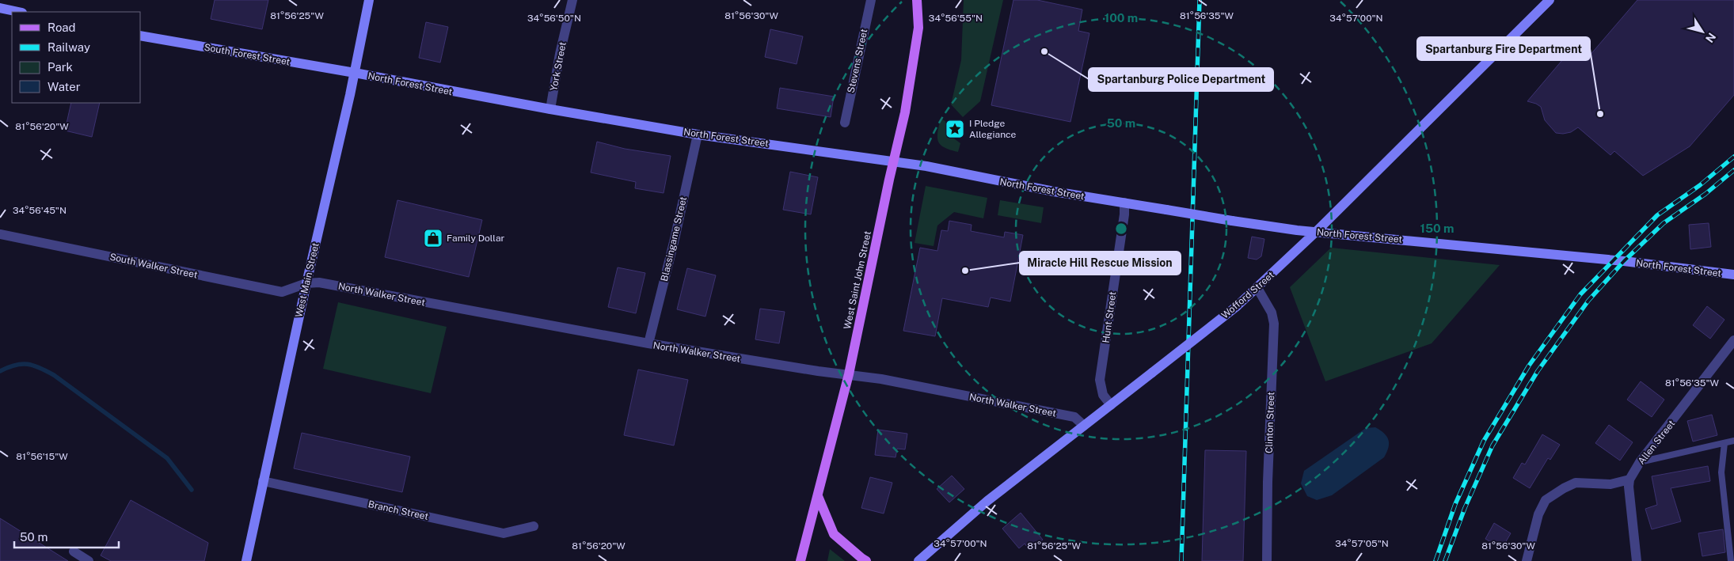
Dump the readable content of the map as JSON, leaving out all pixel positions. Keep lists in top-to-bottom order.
{
  "streets": {
    "main road": ["West Saint John Street"],
    "street": [
      "South Forest Street",
      "Stevens Street",
      "York Street",
      "North Forest Street",
      "Blassingame Street",
      "South Walker Street",
      "West Main Street",
      "North Walker Street",
      "Wofford Street",
      "Hunt Street",
      "Clinton Street",
      "Allen Street",
      "Branch Street"
    ]
  },
  "crossings": [
    ["South Forest Street", "North Forest Street"],
    ["South Forest Street", "West Main Street"],
    ["York Street", "North Forest Street"],
    ["North Forest Street", "Blassingame Street"],
    ["North Forest Street", "West Main Street"],
    ["North Forest Street", "West Saint John Street"],
    ["North Forest Street", "Wofford Street"],
    ["North Forest Street", "Hunt Street"],
    ["Blassingame Street", "North Walker Street"],
    ["South Walker Street", "West Main Street"],
    ["South Walker Street", "North Walker Street"],
    ["West Main Street", "North Walker Street"],
    ["West Main Street", "Branch Street"],
    ["West Saint John Street", "North Walker Street"],
    ["North Walker Street", "Wofford Street"],
    ["Wofford Street", "Hunt Street"],
    ["Wofford Street", "Clinton Street"]
  ],
  "places": {
    "other": ["Spartanburg Police Department", "Spartanburg Fire Department", "Miracle Hill Rescue Mission"],
    "place": ["I Pledge Allegiance"],
    "shop": ["Family Dollar"]
  },
  "legend": [
    "Road",
    "Railway",
    "Park",
    "Water"
  ],
  "scale_bar": "50 m",
  "north": "bottom right",
  "coordinates": [
    "81°56'30\"W",
    "81°56'35\"W",
    "81°56'25\"W",
    "34°56'50\"N",
    "34°56'55\"N",
    "34°57'00\"N",
    "81°56'20\"W",
    "34°56'45\"N",
    "81°56'15\"W",
    "34°57'05\"N"
  ],
  "rings": ["100 m", "50 m", "150 m"]
}
